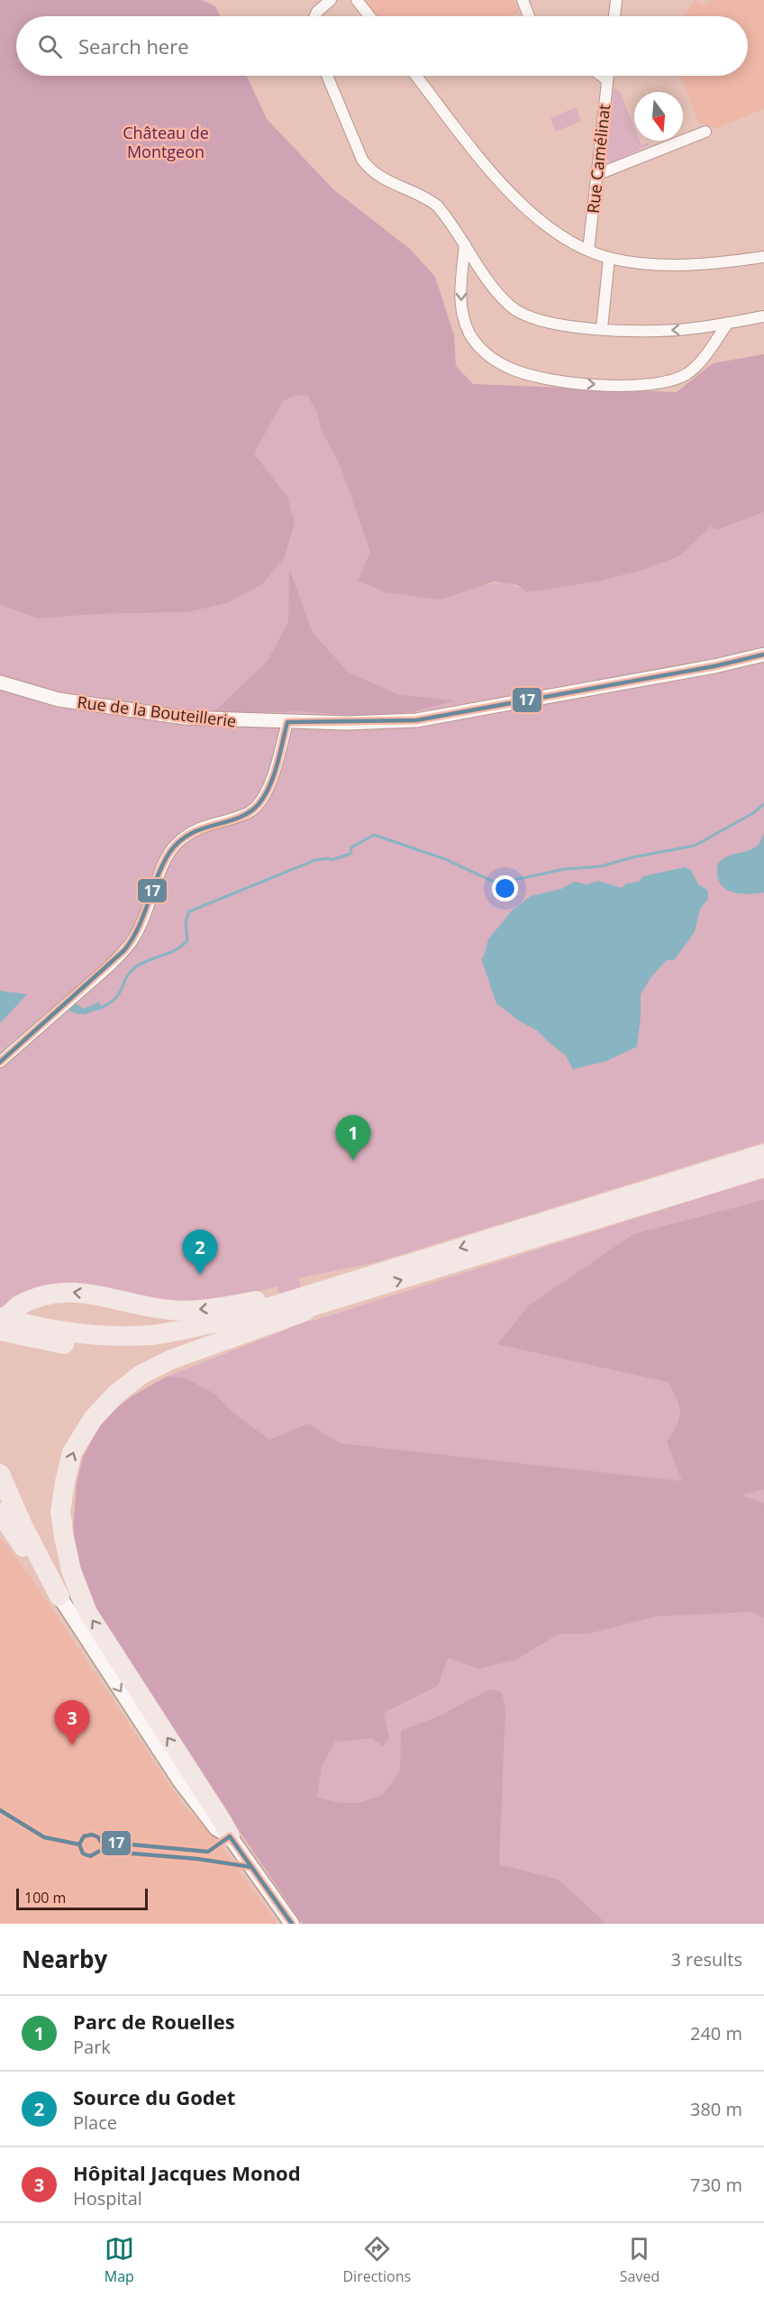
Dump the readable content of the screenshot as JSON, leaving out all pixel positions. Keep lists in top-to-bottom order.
{
  "streets": {
    "street": ["Rue Camélinat", "Rue de la Bouteillerie"]
  },
  "parks": ["Château de Montgeon"],
  "lines": ["transit line 17"],
  "scale_bar": "100 m",
  "north": "bottom",
  "page": {
    "search": "Search here",
    "pins": ["1", "2", "3"],
    "scale": "100 m",
    "heading": ["Nearby", "3 results"],
    "list": [
      {
        "mark": "1",
        "name": "Parc de Rouelles",
        "note": "Park",
        "value": "240 m"
      },
      {
        "mark": "2",
        "name": "Source du Godet",
        "note": "Place",
        "value": "380 m"
      },
      {
        "mark": "3",
        "name": "Hôpital Jacques Monod",
        "note": "Hospital",
        "value": "730 m"
      }
    ],
    "nav": ["Map", "Directions", "Saved"]
  }
}
